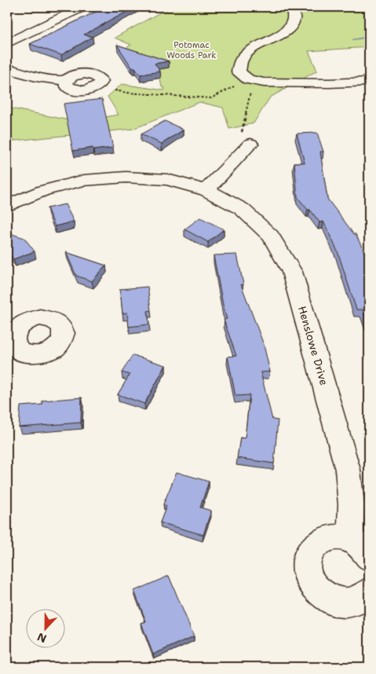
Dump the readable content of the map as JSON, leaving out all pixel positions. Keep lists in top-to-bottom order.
{
  "streets": {
    "street": ["Henslowe Drive"]
  },
  "parks": ["Potomac Woods Park"],
  "north": "bottom"
}
